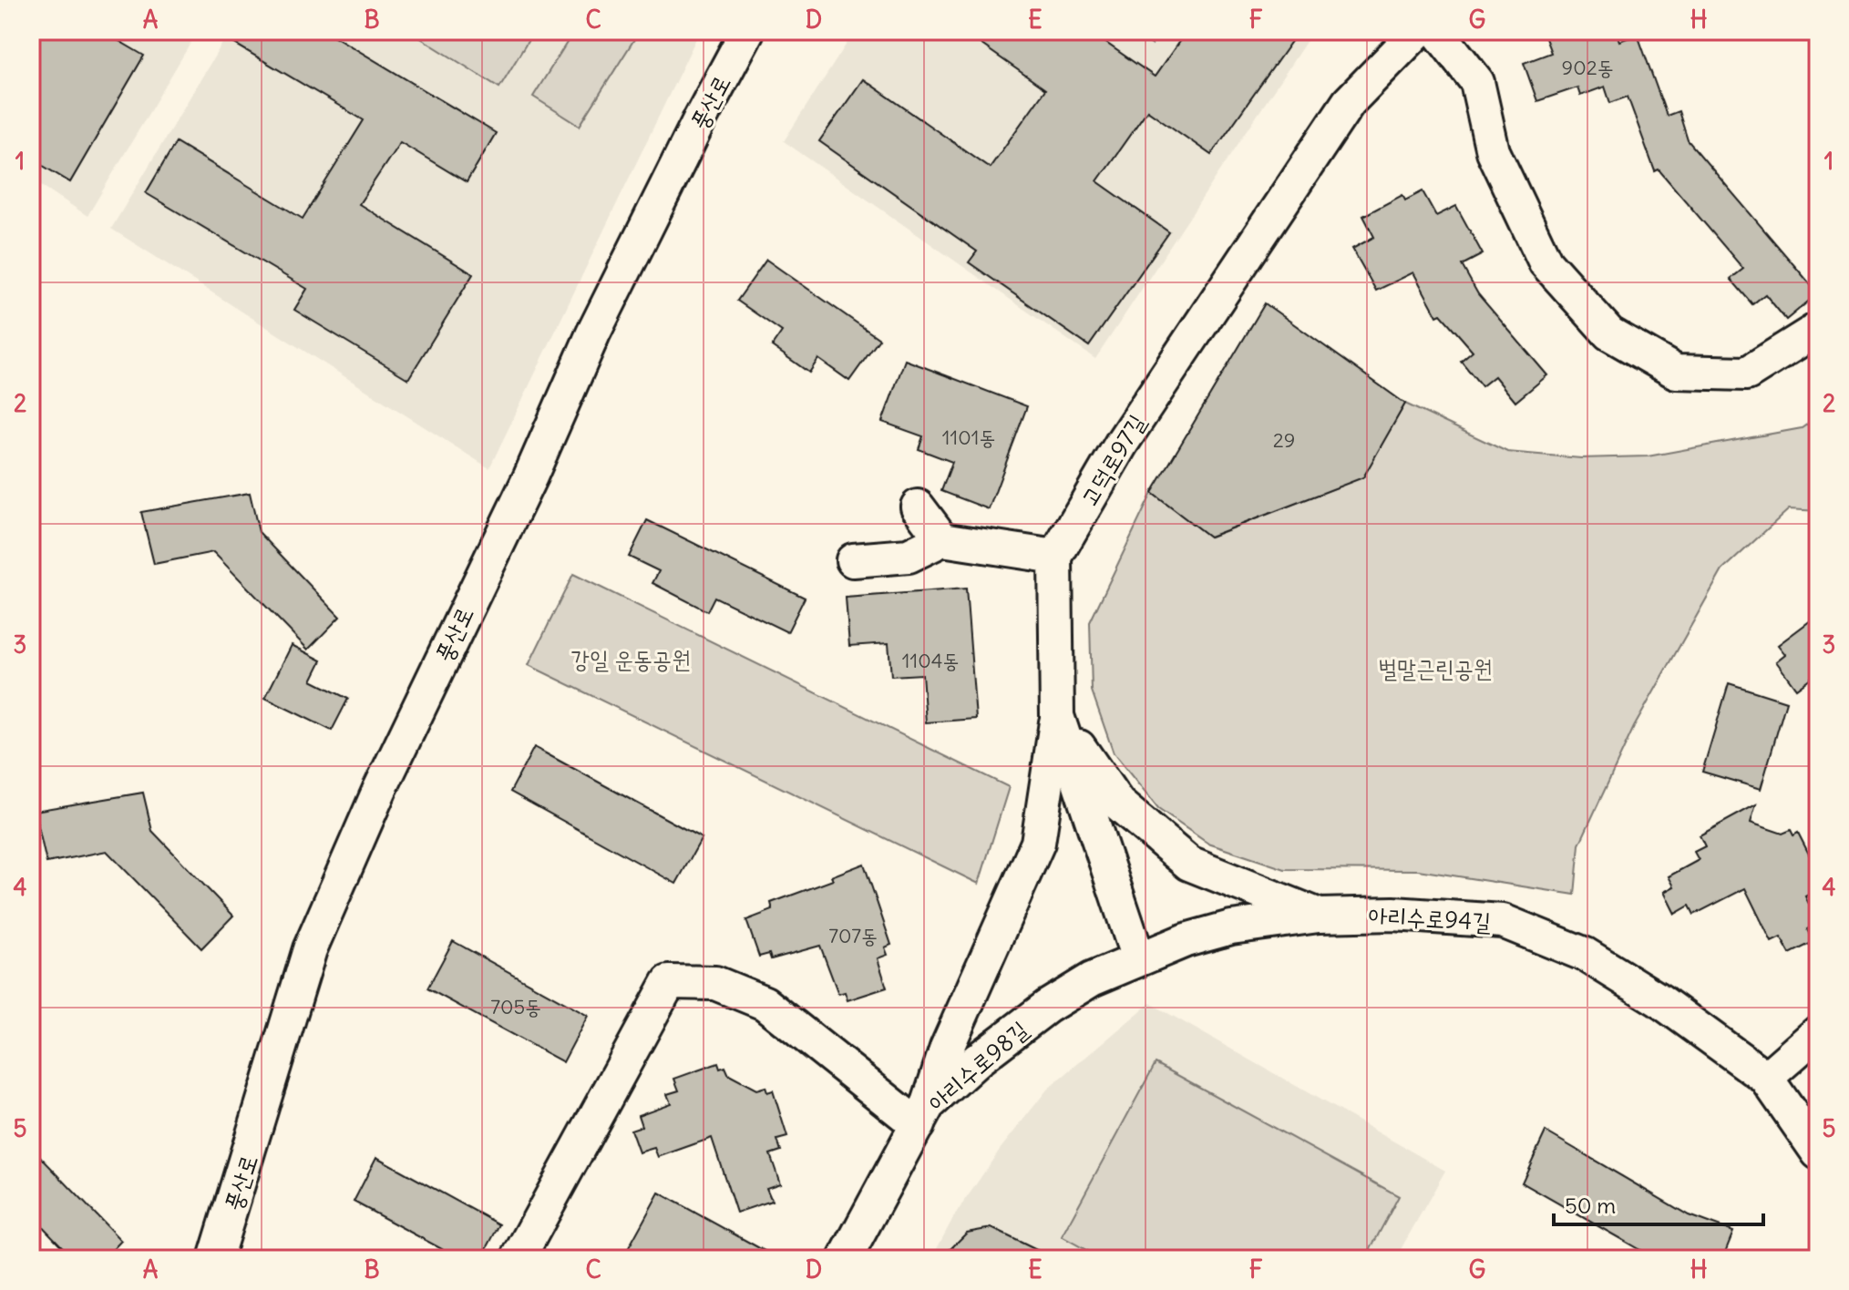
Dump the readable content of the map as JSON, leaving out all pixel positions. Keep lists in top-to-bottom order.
{
  "streets": {
    "street": [
      "풍산로",
      "고덕로97길",
      "아리수로94길",
      "아리수로98길"
    ]
  },
  "crossings": [
    ["아리수로94길", "아리수로98길"]
  ],
  "parks": ["강일 운동공원", "벌말근린공원"],
  "house_numbers": [
    "902동",
    "1101동",
    "29",
    "1104동",
    "707동",
    "705동"
  ],
  "scale_bar": "50 m",
  "grid": {
    "columns": [
      "A",
      "B",
      "C",
      "D",
      "E",
      "F",
      "G",
      "H"
    ],
    "rows": [
      "1",
      "2",
      "3",
      "4",
      "5"
    ]
  }
}
